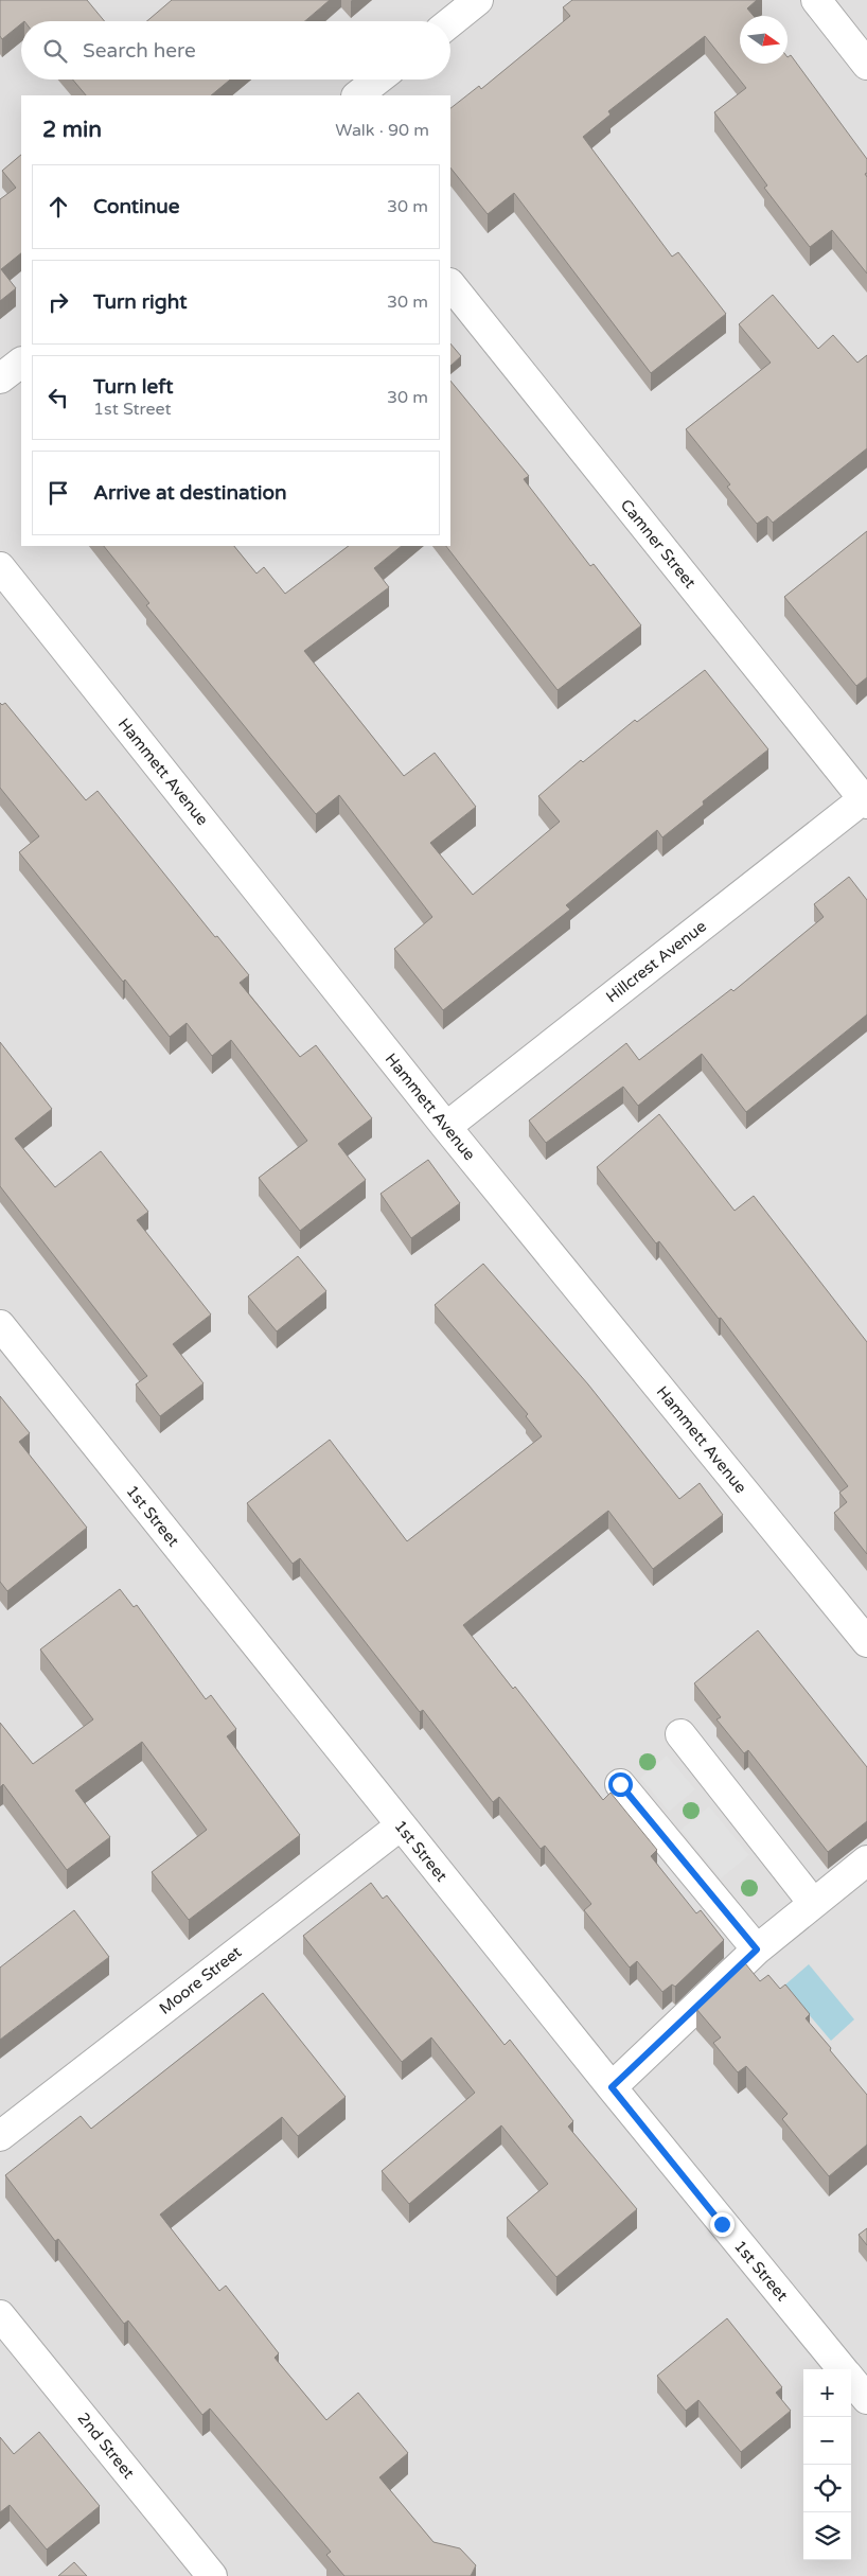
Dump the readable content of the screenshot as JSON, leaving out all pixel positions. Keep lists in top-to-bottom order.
{
  "streets": {
    "street": [
      "Camner Street",
      "Hammett Avenue",
      "Hillcrest Avenue",
      "1st Street",
      "Moore Street",
      "2nd Street"
    ]
  },
  "crossings": [
    ["Camner Street", "Hillcrest Avenue"],
    ["Hammett Avenue", "Hillcrest Avenue"],
    ["1st Street", "Moore Street"]
  ],
  "north": "right",
  "page": {
    "search": "Search here",
    "heading": ["2 min", "Walk · 90 m"],
    "list": [
      ["Continue", "30 m"],
      ["Turn right", "30 m"],
      ["Turn left", "1st Street", "30 m"],
      "Arrive at destination"
    ],
    "map_buttons": ["+", "−"]
  }
}
